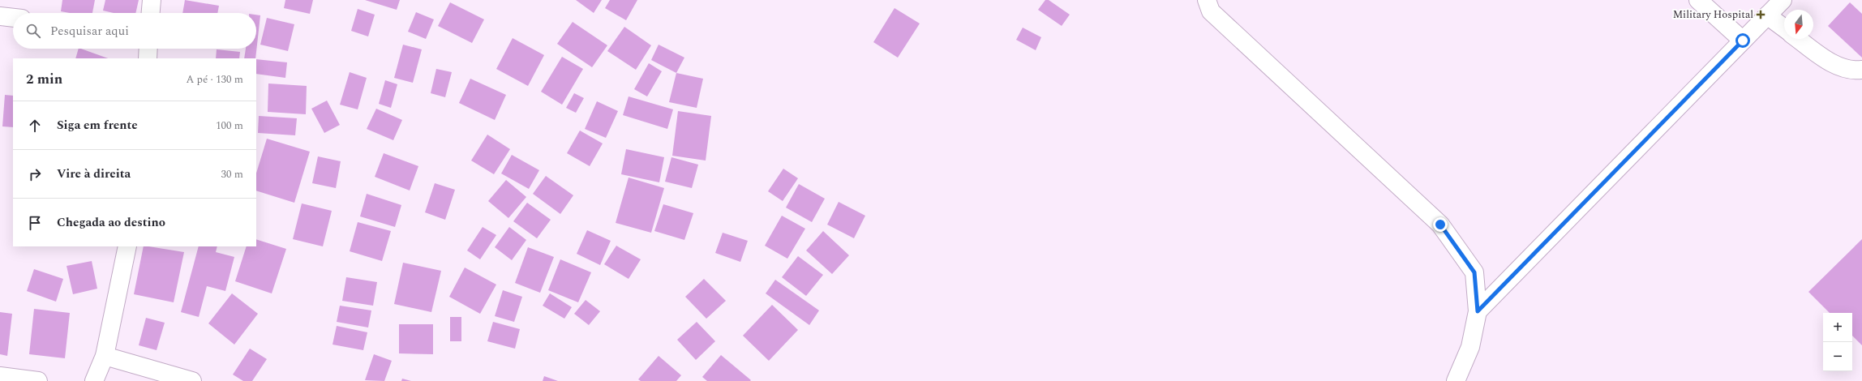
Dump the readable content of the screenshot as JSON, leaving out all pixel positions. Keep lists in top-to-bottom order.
{
  "places": {
    "health": ["Military Hospital"]
  },
  "north": "bottom",
  "page": {
    "search": "Pesquisar aqui",
    "heading": ["2 min", "A pé · 130 m"],
    "list": [
      ["Siga em frente", "100 m"],
      ["Vire à direita", "30 m"],
      "Chegada ao destino"
    ],
    "map_buttons": ["+", "−"]
  }
}
